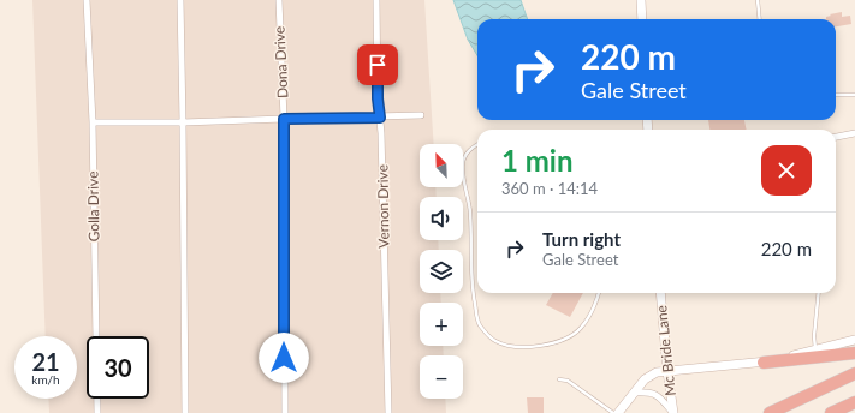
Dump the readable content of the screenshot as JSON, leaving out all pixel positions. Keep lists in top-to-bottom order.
{
  "streets": {
    "main road": ["Mc Bride Lane"],
    "street": ["Dona Drive", "Golla Drive", "Vernon Drive"]
  },
  "north": "top left",
  "page": {
    "turn": ["220 m", "Gale Street"],
    "heading": ["1 min", "360 m · 14:14"],
    "map_buttons": ["+", "−"],
    "list": [
      {
        "name": "Turn right",
        "note": "Gale Street",
        "value": "220 m"
      }
    ],
    "speed": "21 km/h",
    "limit": "30"
  }
}
